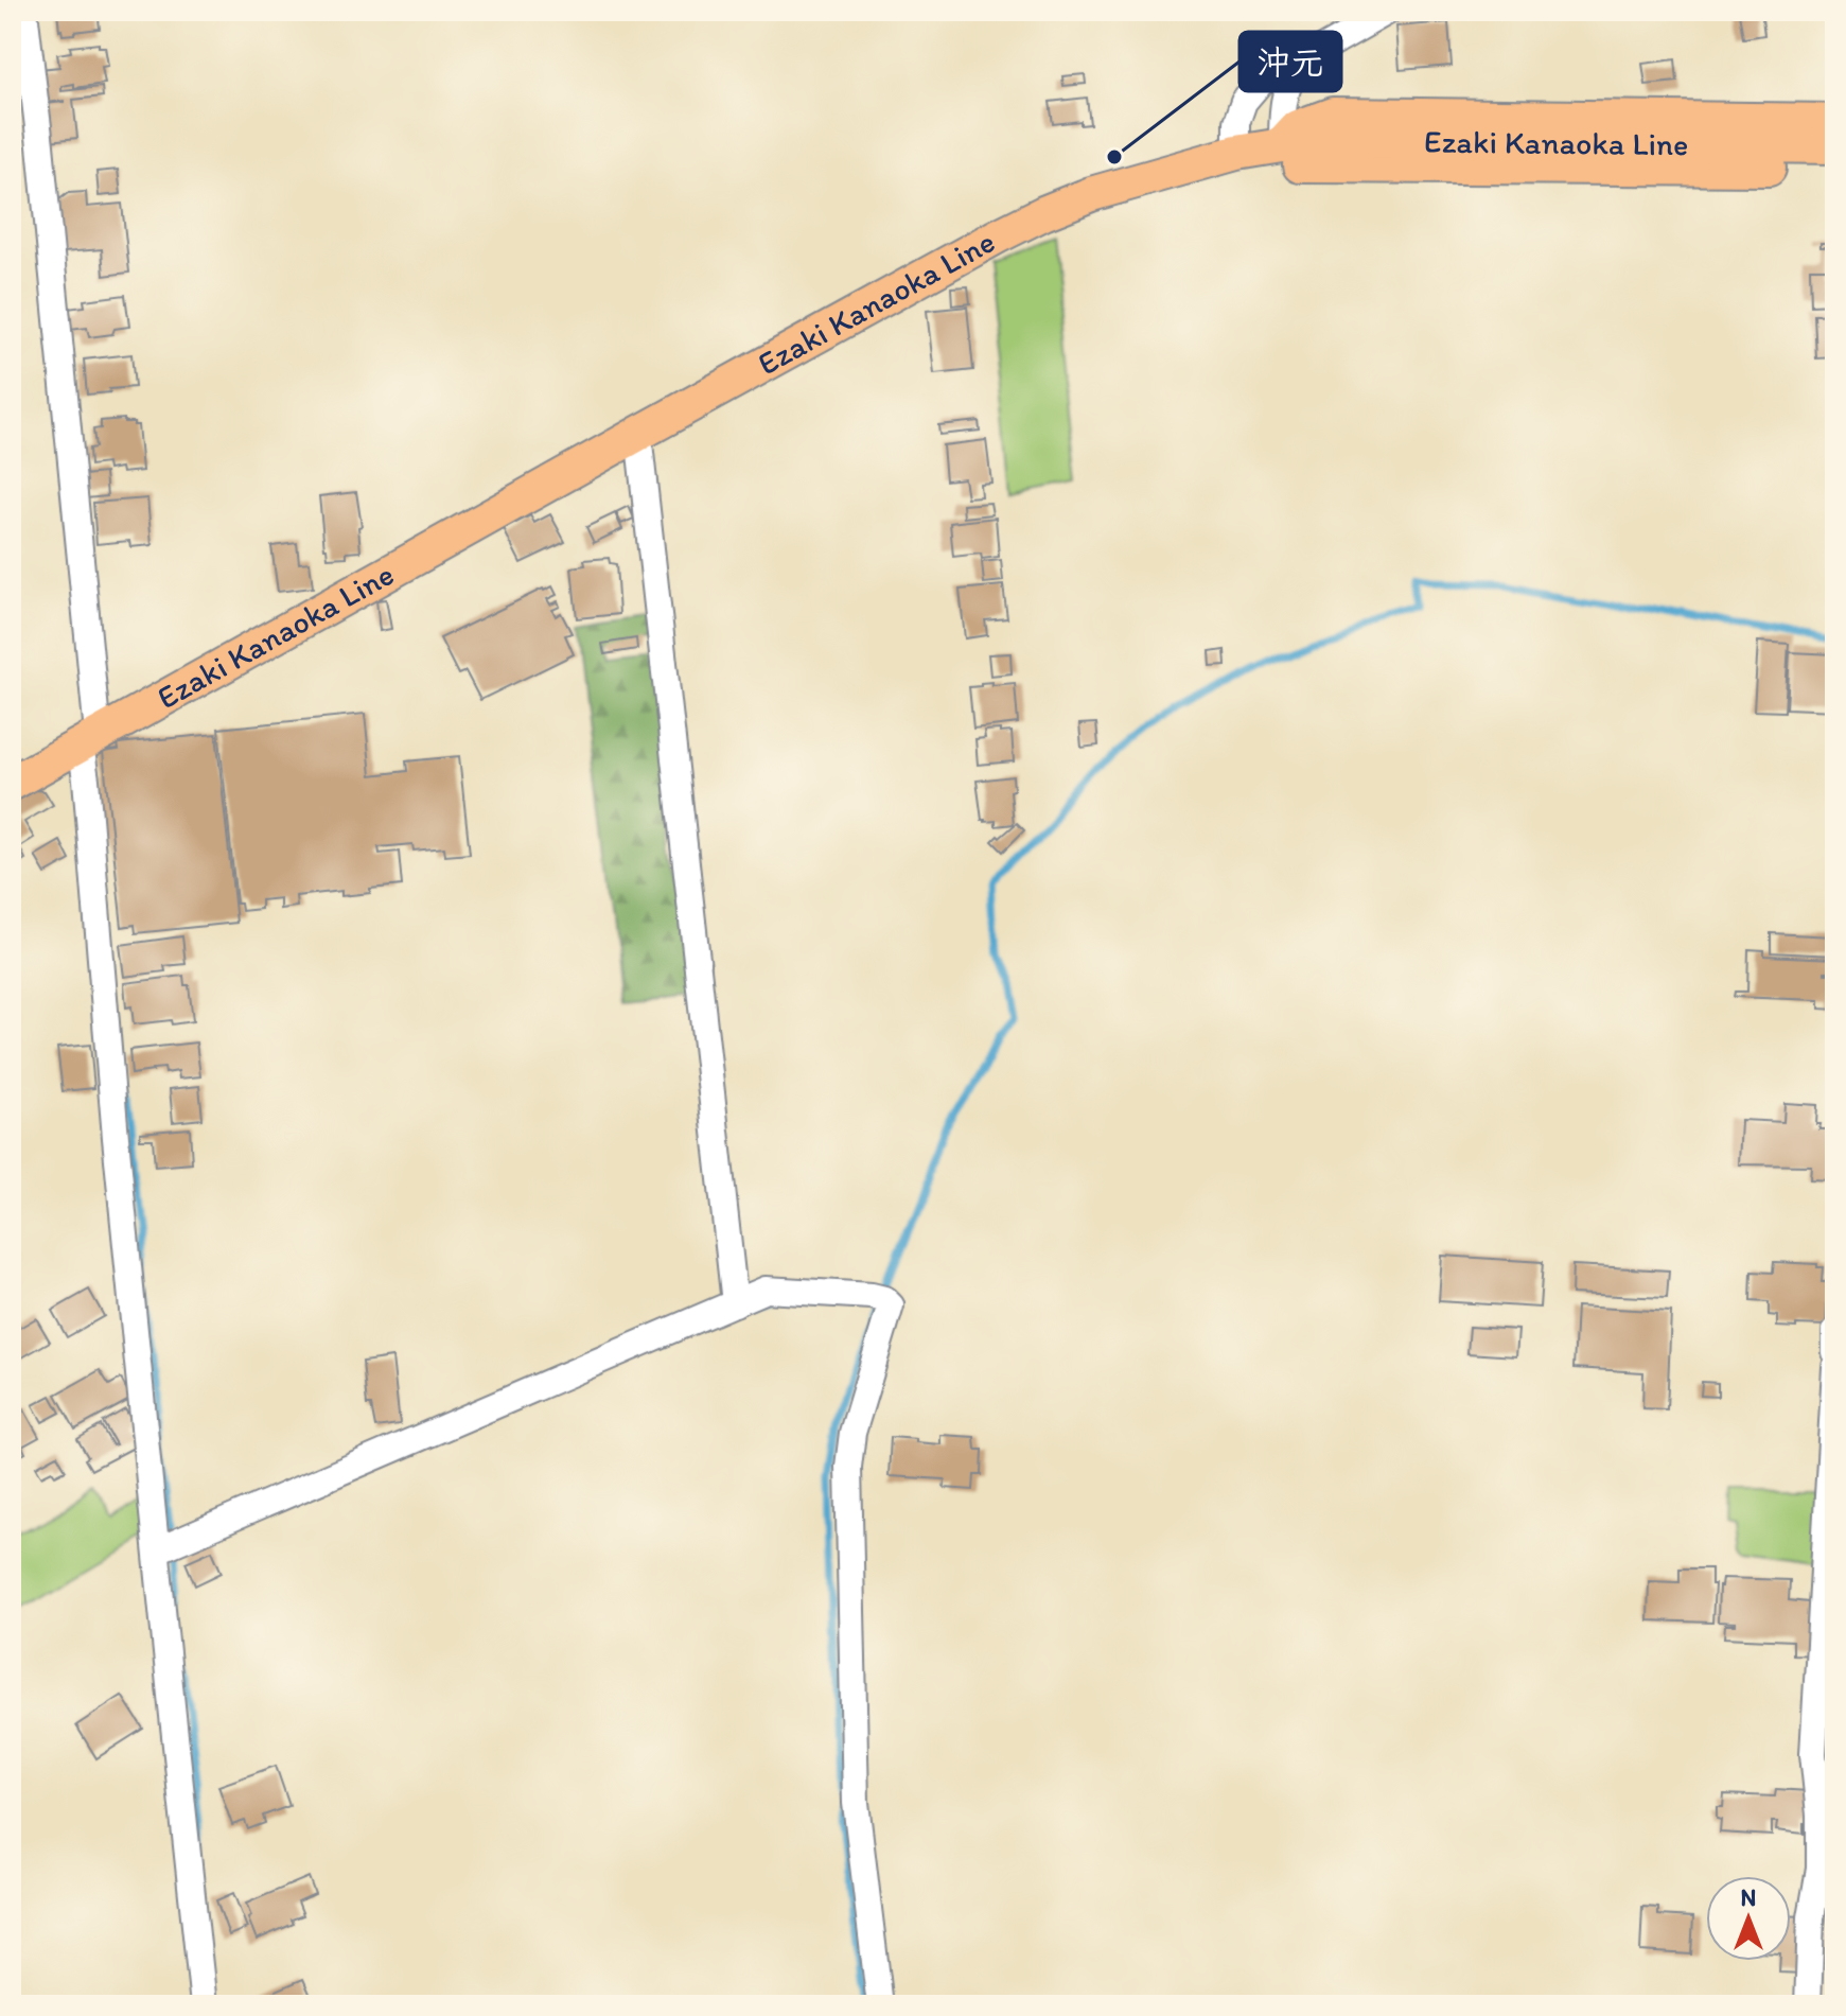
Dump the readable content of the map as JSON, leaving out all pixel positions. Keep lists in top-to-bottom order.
{
  "streets": {
    "main road": ["Ezaki Kanaoka Line"]
  },
  "places": ["沖元"],
  "north": "top"
}
